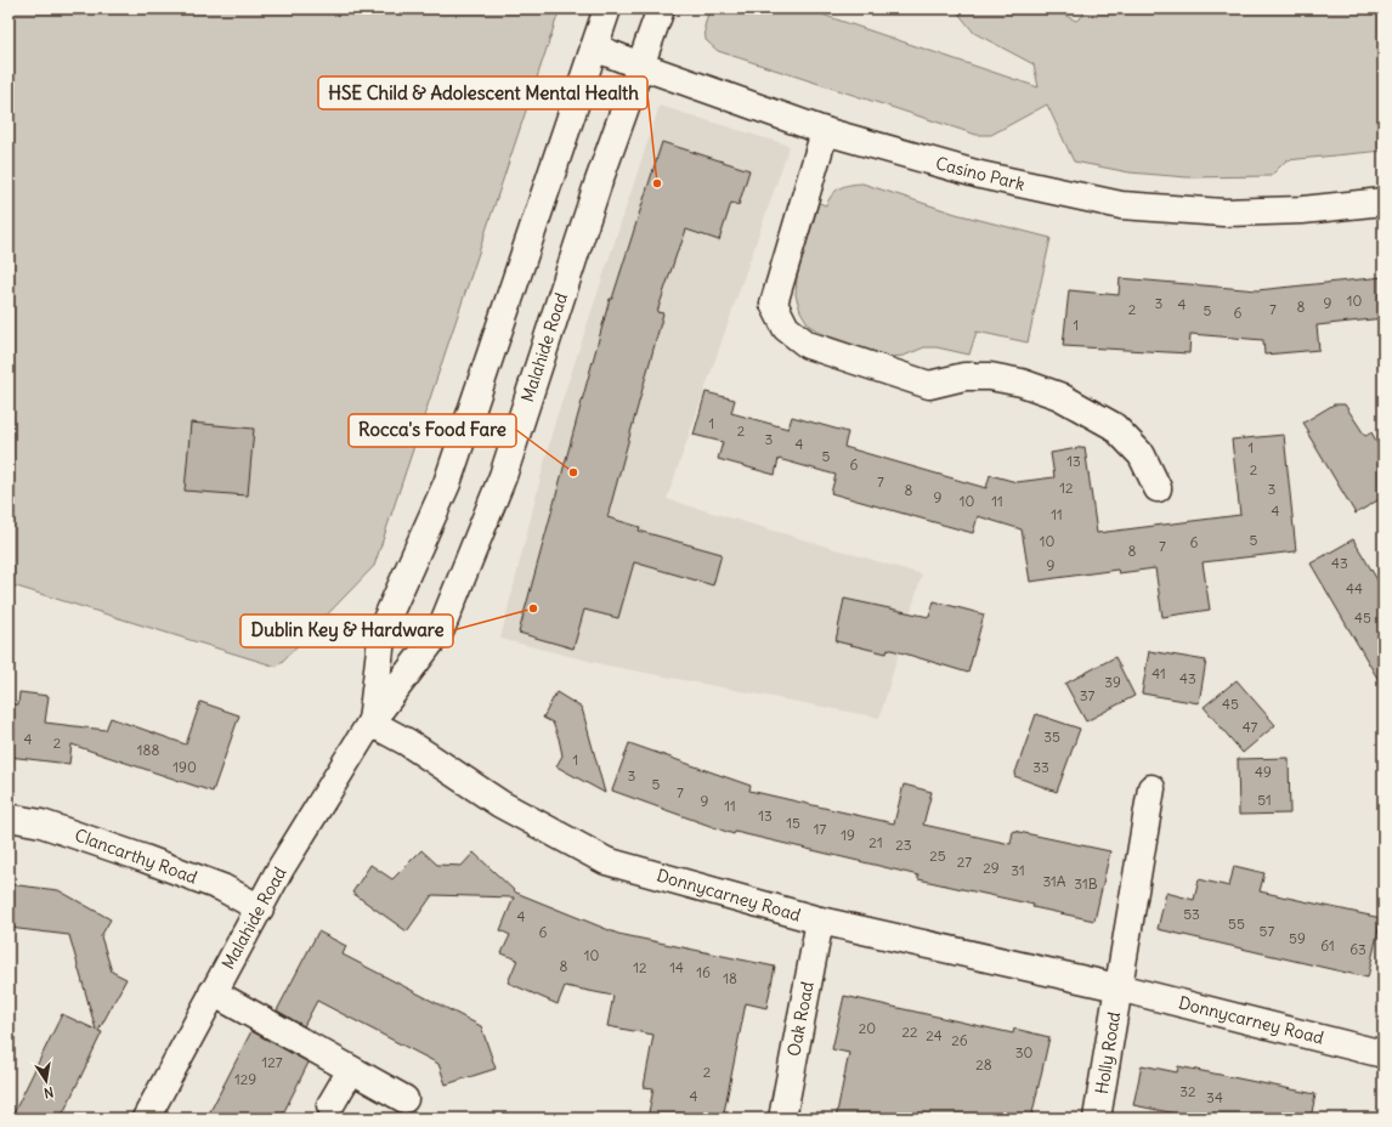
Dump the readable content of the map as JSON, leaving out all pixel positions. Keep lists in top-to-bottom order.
{
  "streets": {
    "street": [
      "Casino Park",
      "Malahide Road",
      "Clancarthy Road",
      "Donnycarney Road",
      "Oak Road",
      "Holly Road"
    ]
  },
  "crossings": [
    ["Casino Park", "Malahide Road"],
    ["Malahide Road", "Clancarthy Road"],
    ["Malahide Road", "Donnycarney Road"],
    ["Donnycarney Road", "Oak Road"],
    ["Donnycarney Road", "Holly Road"]
  ],
  "places": ["HSE Child & Adolescent Mental Health", "Rocca's Food Fare", "Dublin Key & Hardware"],
  "house_numbers": [
    "10",
    "3",
    "9",
    "4",
    "8",
    "2",
    "7",
    "5",
    "6",
    "1",
    "1",
    "2",
    "3",
    "4",
    "1",
    "5",
    "13",
    "6",
    "2",
    "7",
    "12",
    "3",
    "8",
    "9",
    "10",
    "11",
    "4",
    "11",
    "5",
    "10",
    "6",
    "7",
    "8",
    "43",
    "9",
    "44",
    "45",
    "41",
    "43",
    "39",
    "37",
    "45",
    "47",
    "35",
    "4",
    "2",
    "188",
    "1",
    "190",
    "33",
    "49",
    "3",
    "5",
    "7",
    "51",
    "9",
    "11",
    "13",
    "15",
    "17",
    "19",
    "21",
    "23",
    "25",
    "27",
    "29",
    "31",
    "31A",
    "31B",
    "53",
    "4",
    "55",
    "57",
    "6",
    "59",
    "61",
    "63",
    "10",
    "8",
    "12",
    "14",
    "16",
    "18",
    "20",
    "22",
    "24",
    "26",
    "30",
    "127",
    "28",
    "2",
    "129",
    "32",
    "4",
    "34"
  ],
  "north": "bottom"
}
